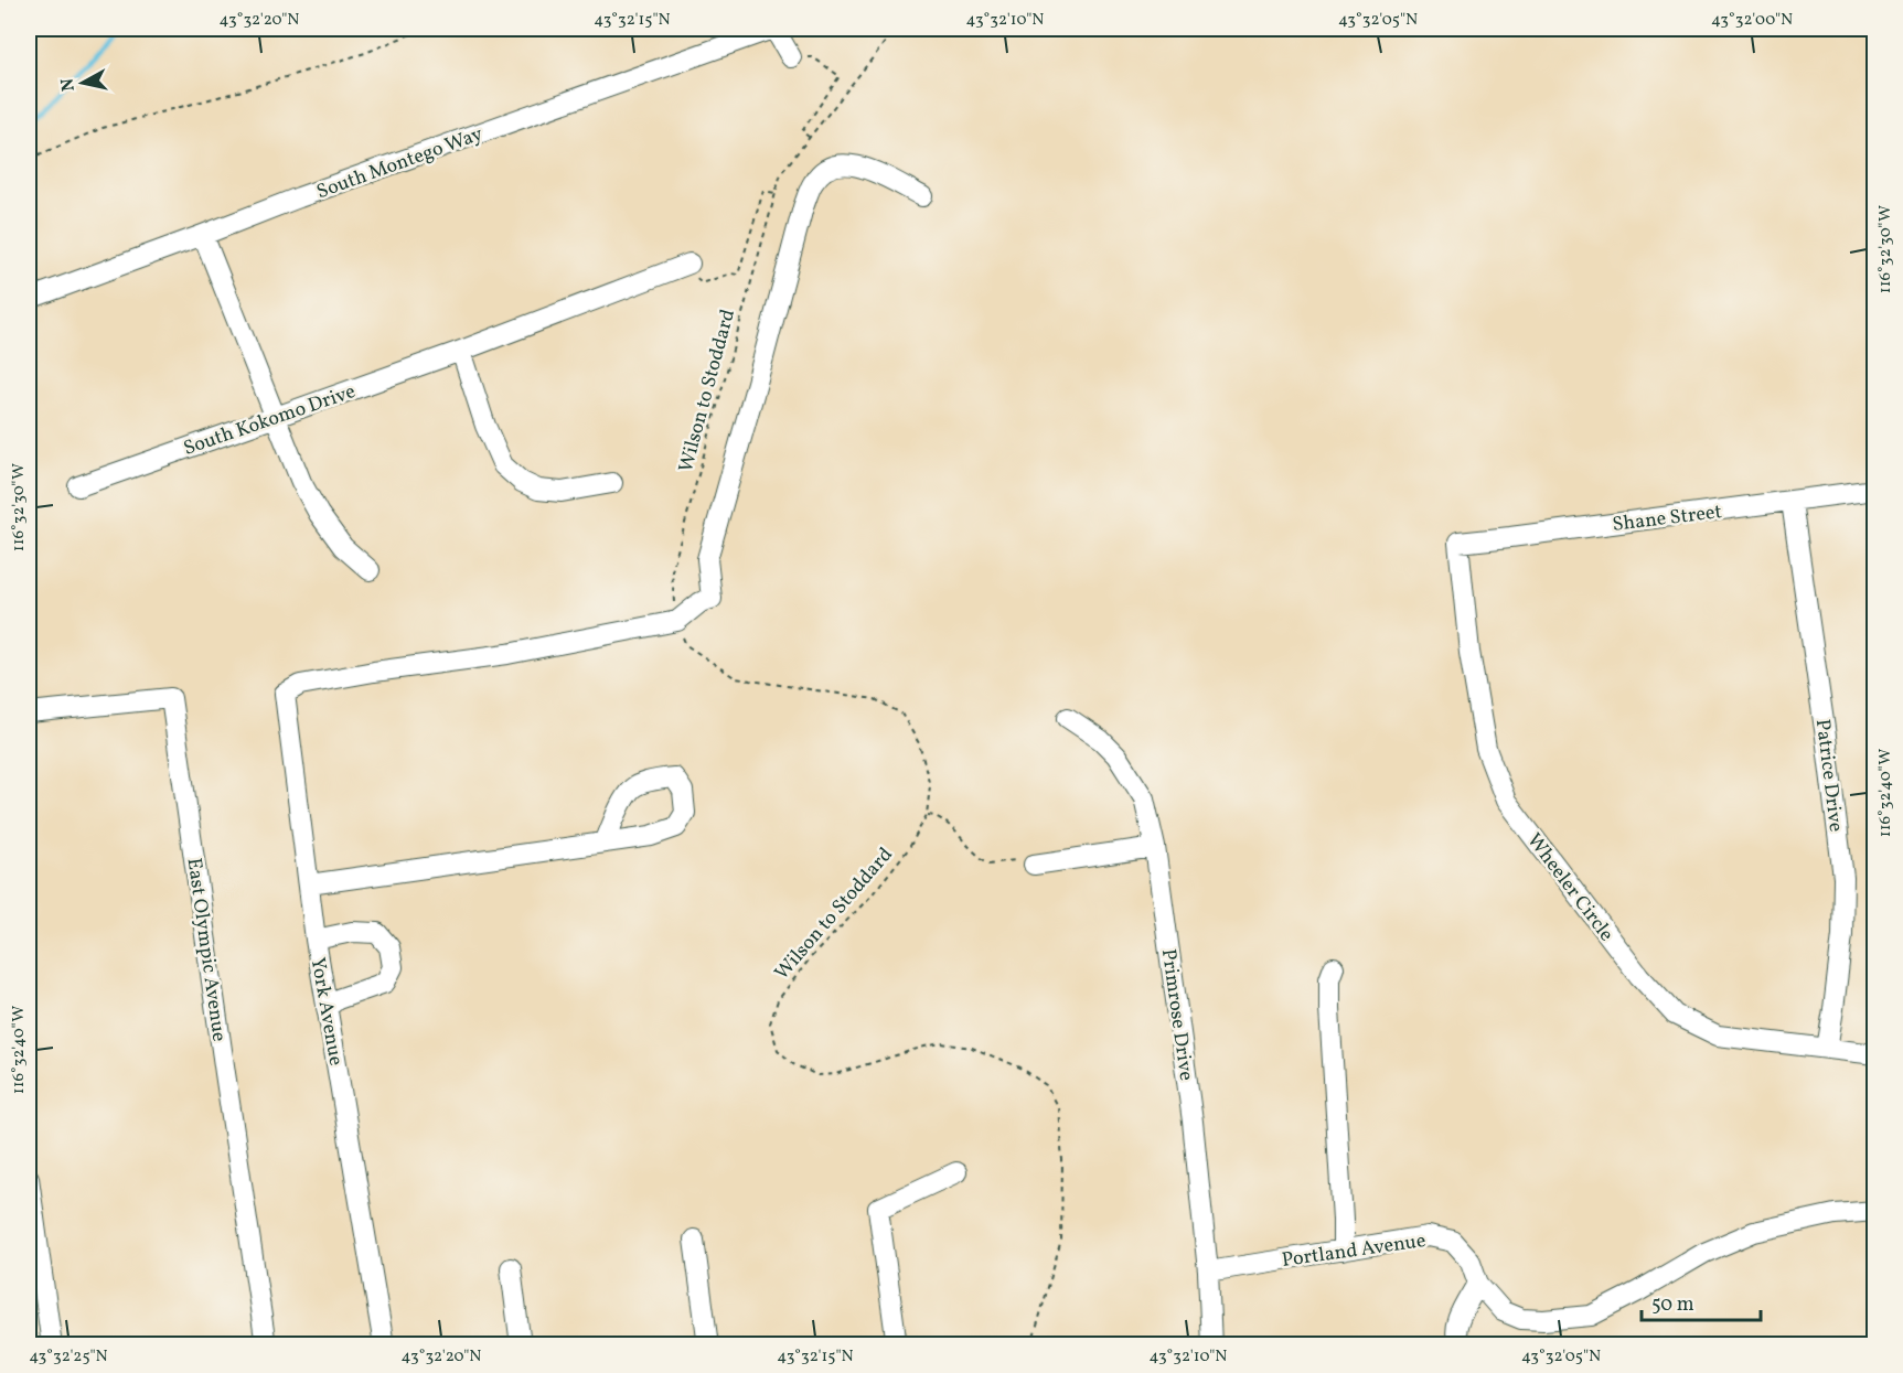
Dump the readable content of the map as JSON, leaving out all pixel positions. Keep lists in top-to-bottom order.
{
  "streets": {
    "street": [
      "South Montego Way",
      "South Kokomo Drive",
      "Shane Street",
      "Patrice Drive",
      "Wheeler Circle",
      "East Olympic Avenue",
      "York Avenue",
      "Primrose Drive",
      "Portland Avenue"
    ],
    "path": ["Wilson to Stoddard"]
  },
  "crossings": [
    ["Wilson to Stoddard", "York Avenue"],
    ["Shane Street", "Patrice Drive"],
    ["Shane Street", "Wheeler Circle"],
    ["Patrice Drive", "Wheeler Circle"],
    ["Primrose Drive", "Portland Avenue"]
  ],
  "scale_bar": "50 m",
  "north": "left",
  "coordinates": [
    "43°32'20\"N",
    "43°32'15\"N",
    "43°32'10\"N",
    "43°32'05\"N",
    "43°32'00\"N",
    "116°32'30\"W",
    "116°32'40\"W",
    "43°32'25\"N"
  ]
}
